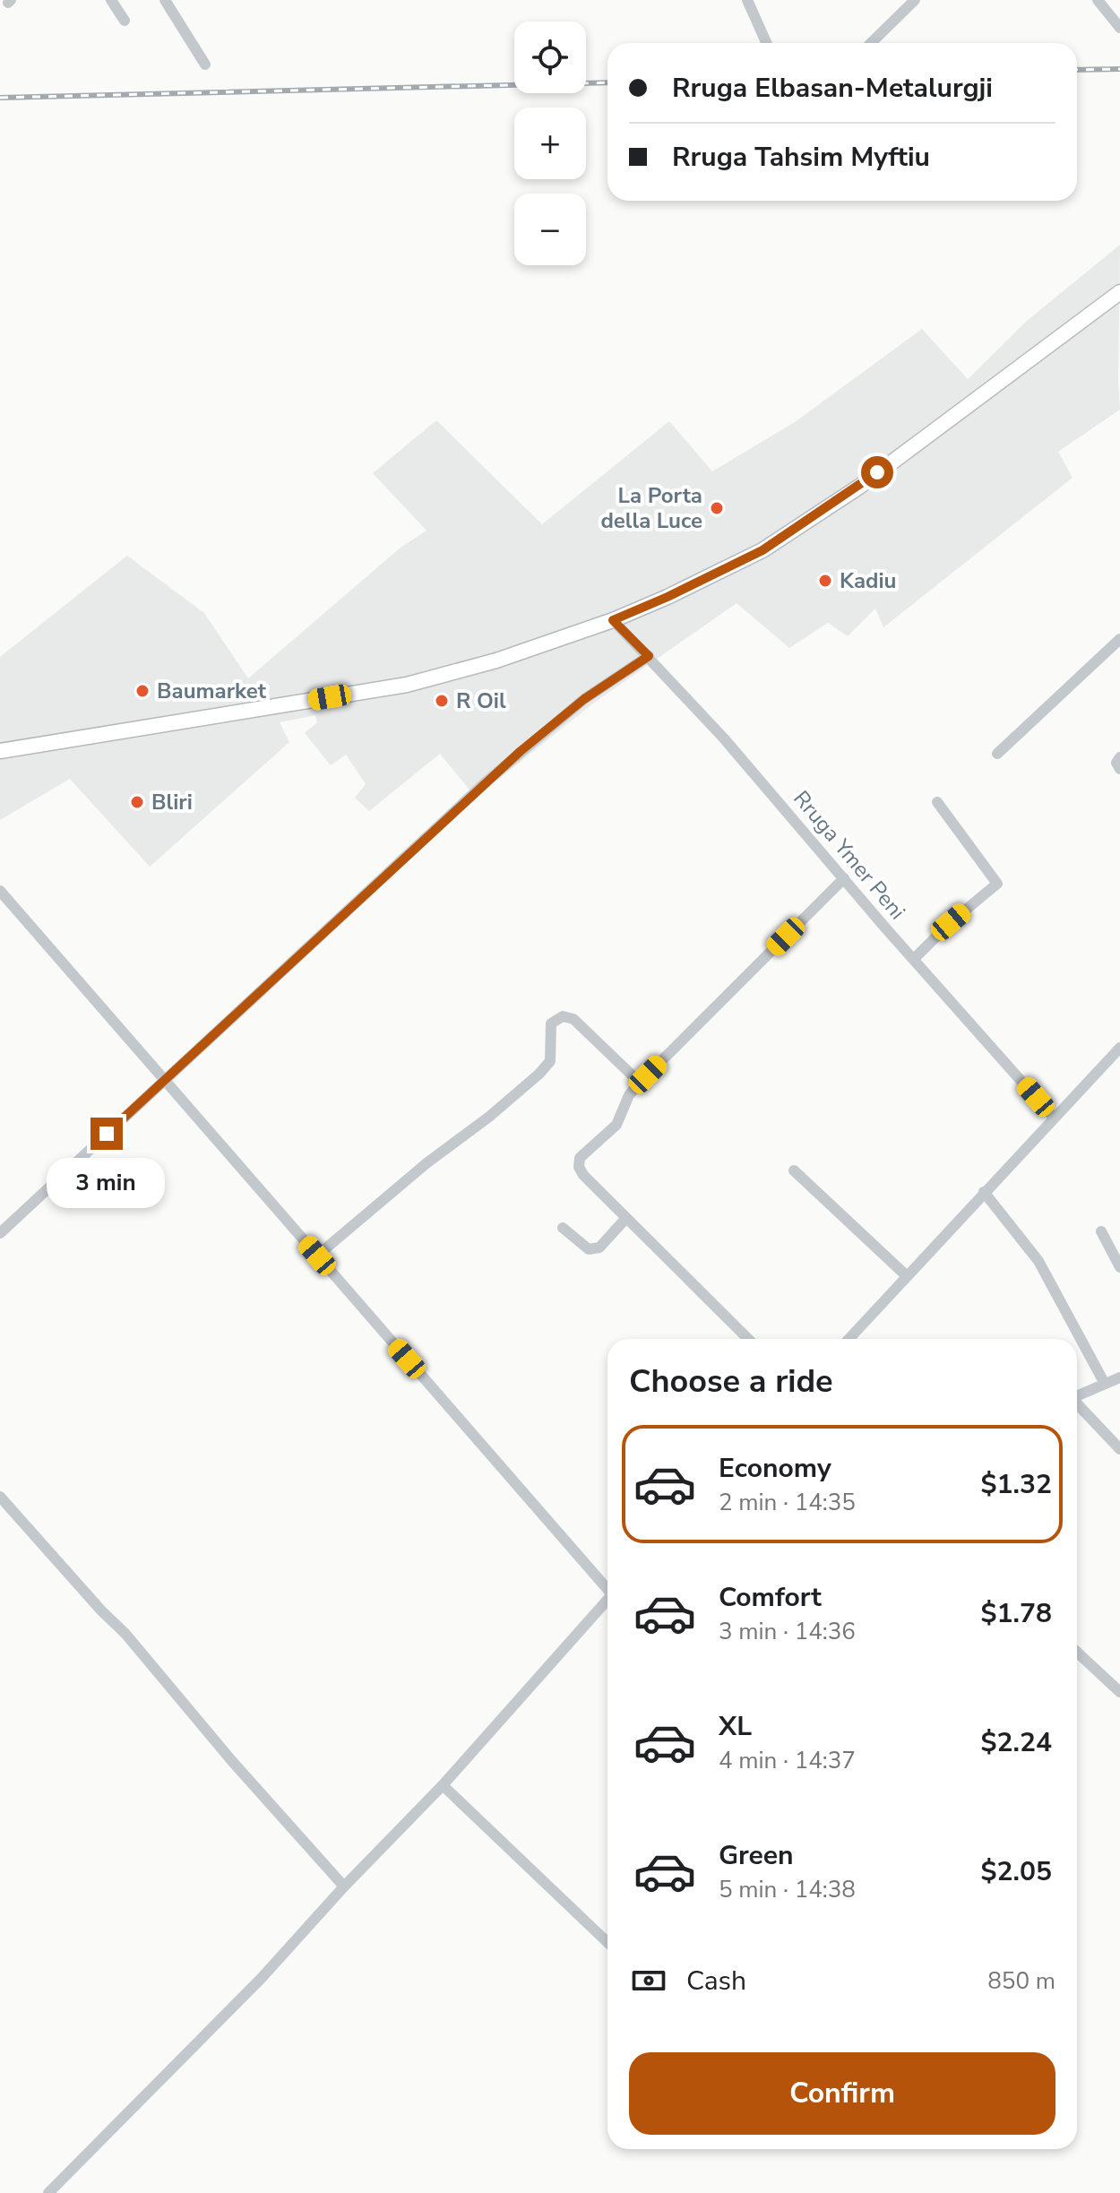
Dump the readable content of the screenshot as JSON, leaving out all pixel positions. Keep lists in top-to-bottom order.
{
  "streets": {
    "street": ["Rruga Ymer Peni"]
  },
  "places": [
    "La Porta della Luce",
    "Kadiu",
    "Baumarket",
    "R Oil",
    "Bliri"
  ],
  "page": {
    "map_buttons": ["+", "−"],
    "banner": ["Rruga Elbasan-Metalurgji", "Rruga Tahsim Myftiu"],
    "bubble": "3 min",
    "heading": "Choose a ride",
    "list": [
      {
        "name": "Economy",
        "note": "2 min · 14:35",
        "value": "$1.32"
      },
      {
        "name": "Comfort",
        "note": "3 min · 14:36",
        "value": "$1.78"
      },
      {
        "name": "XL",
        "note": "4 min · 14:37",
        "value": "$2.24"
      },
      {
        "name": "Green",
        "note": "5 min · 14:38",
        "value": "$2.05"
      }
    ],
    "pay": ["Cash", "850 m"],
    "buttons": "Confirm"
  }
}
